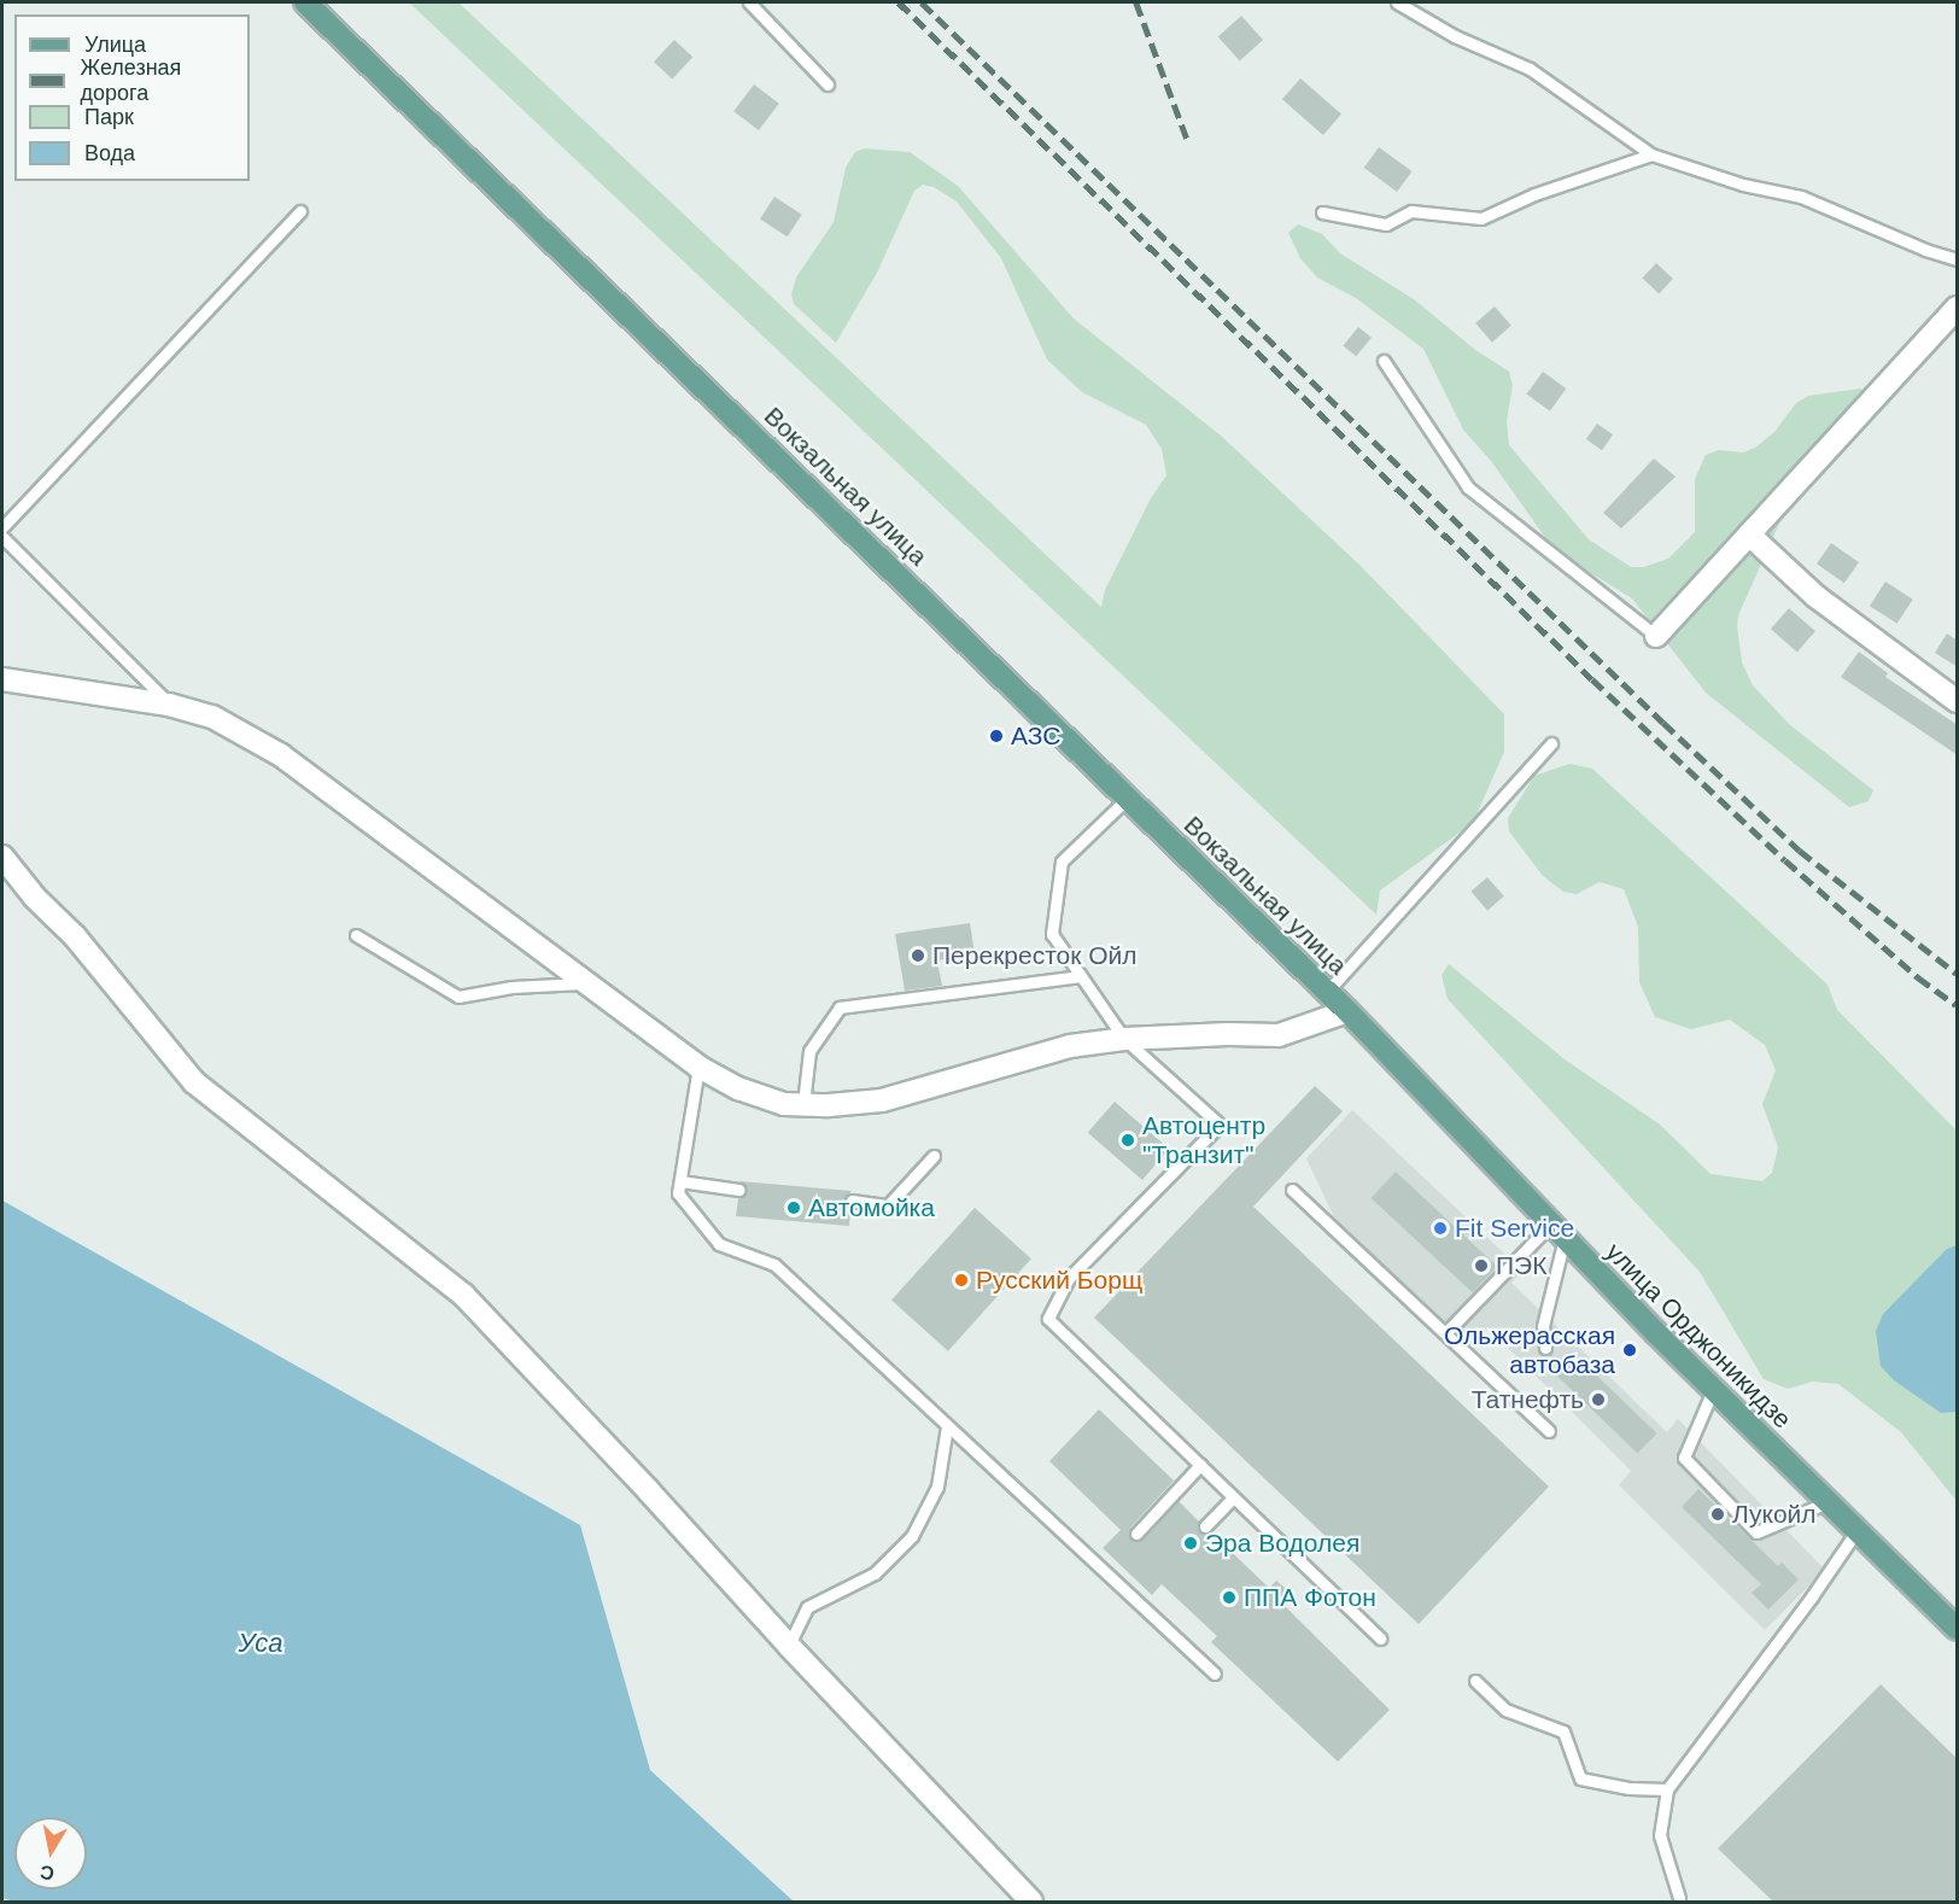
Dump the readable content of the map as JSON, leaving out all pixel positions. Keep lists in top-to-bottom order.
{
  "streets": {
    "main road": ["Вокзальная улица", "улица Орджоникидзе"]
  },
  "crossings": [
    ["Вокзальная улица", "улица Орджоникидзе"]
  ],
  "water": ["Уса"],
  "places": [
    "АЗС",
    "Перекресток Ойл",
    "Автоцентр \"Транзит\"",
    "Автомойка",
    "Fit Service",
    "ПЭК",
    "Русский Борщ",
    "Ольжерасская автобаза",
    "Татнефть",
    "Лукойл",
    "Эра Водолея",
    "ППА Фотон"
  ],
  "legend": [
    "Улица",
    "Железная дорога",
    "Парк",
    "Вода"
  ],
  "north": "bottom"
}
